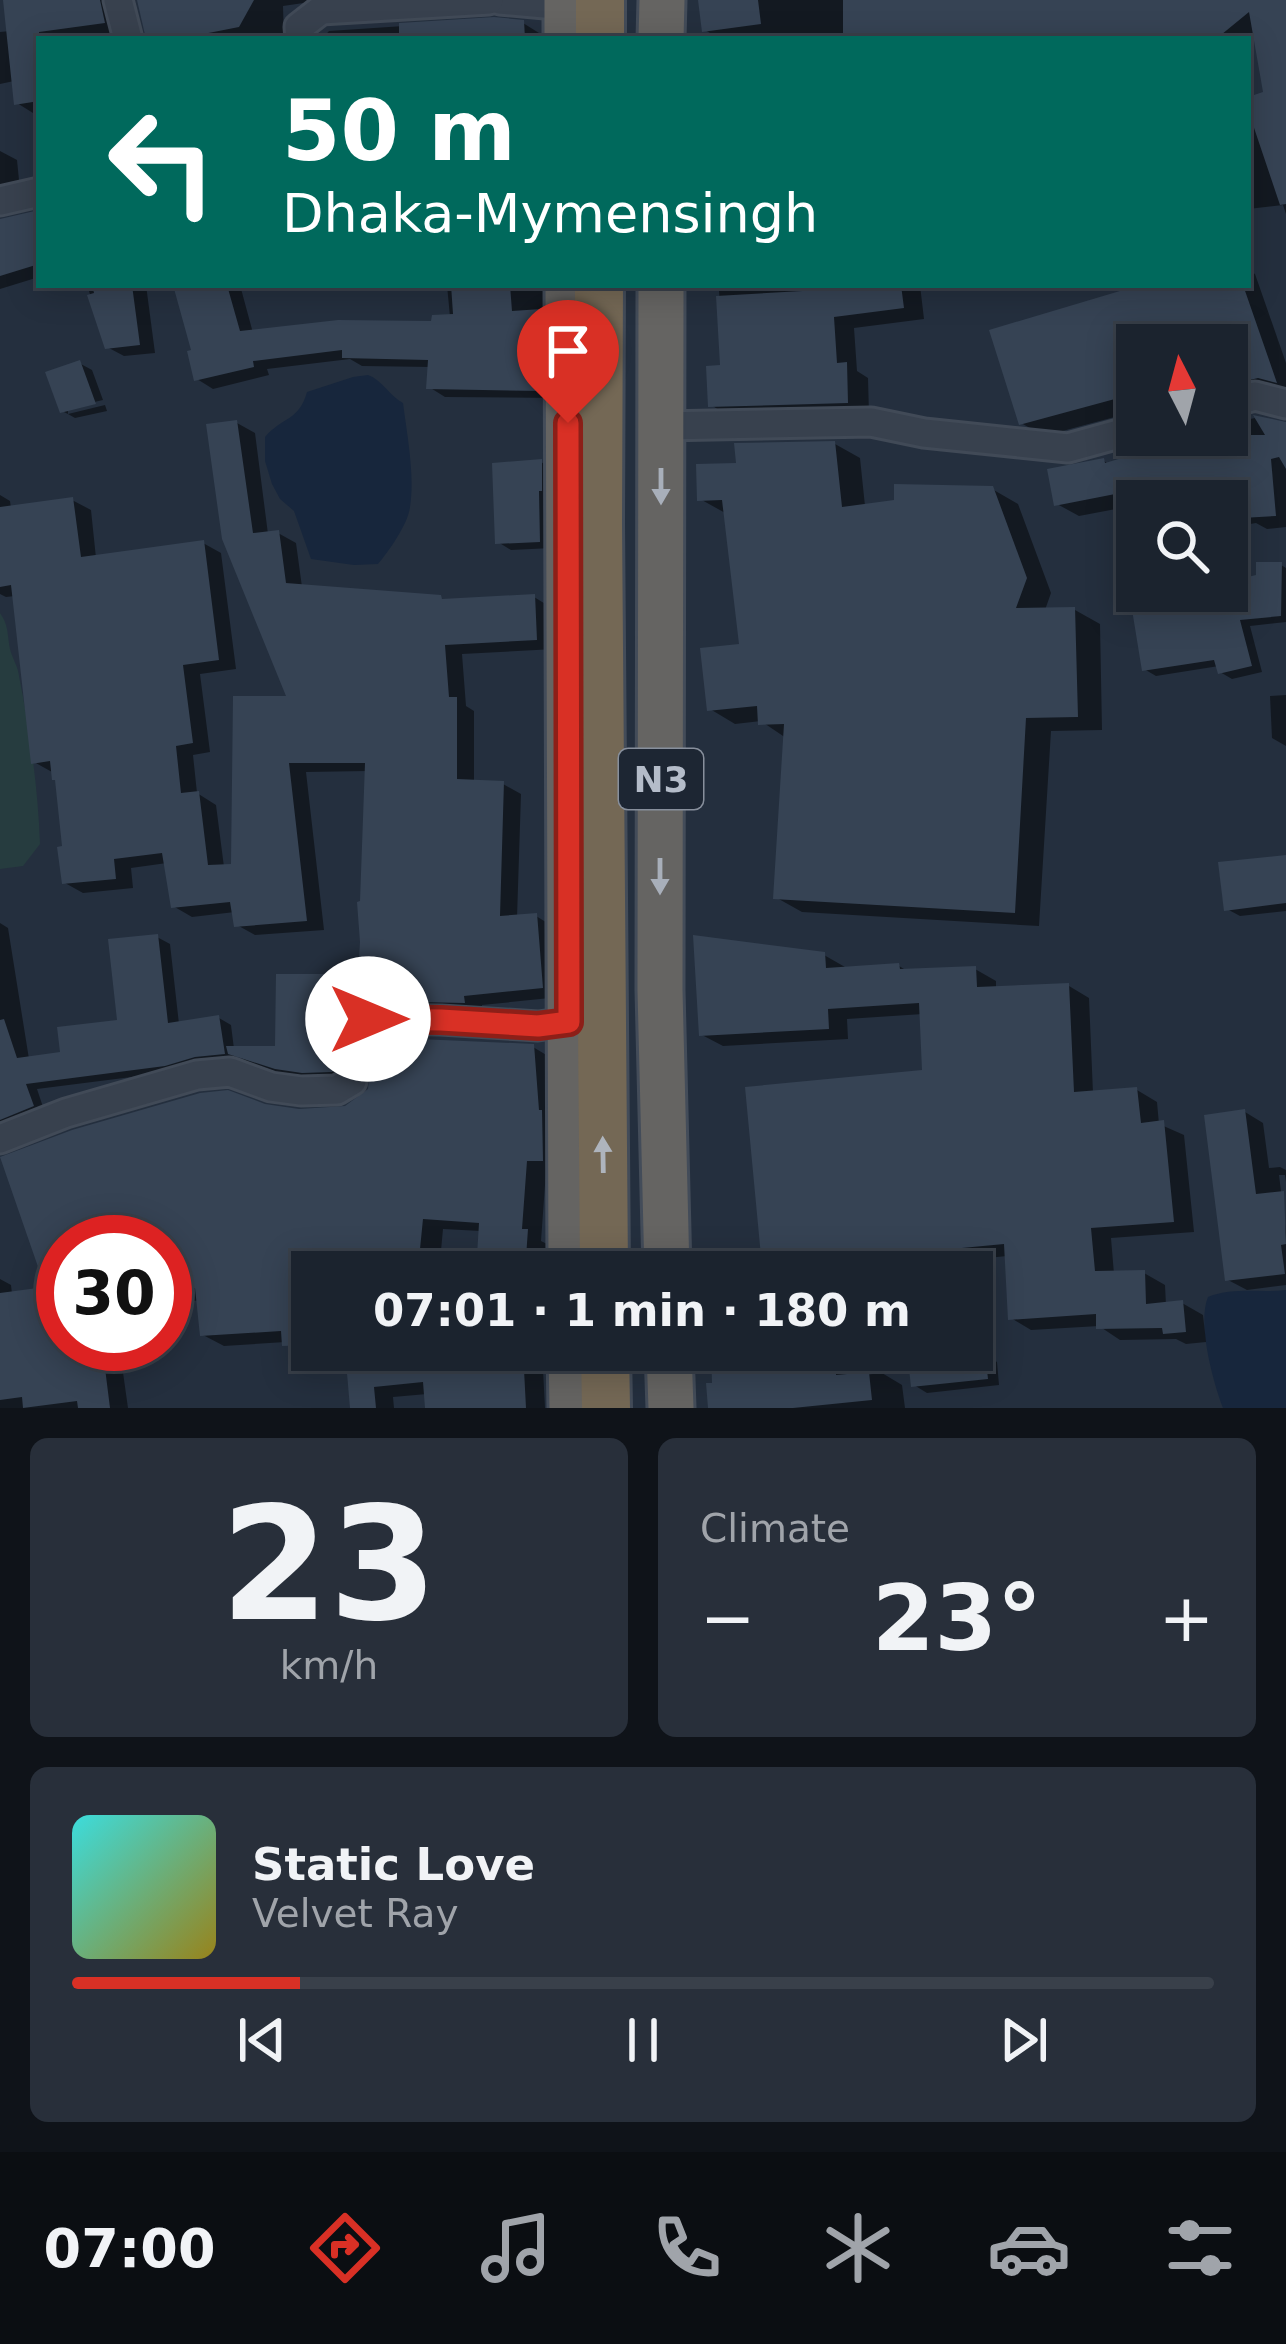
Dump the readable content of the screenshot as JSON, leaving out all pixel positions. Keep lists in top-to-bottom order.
{
  "streets": {
    "highway": ["N3"]
  },
  "north": "top",
  "page": {
    "turn": ["50 m", "Dhaka-Mymensingh"],
    "limit": "30",
    "trip": "07:01 · 1 min · 180 m",
    "tile": [
      ["23", "km/h"],
      "Climate"
    ],
    "heat": ["−", "23°", "+"],
    "song": ["Static Love", "Velvet Ray"],
    "tabs": "07:00"
  }
}
